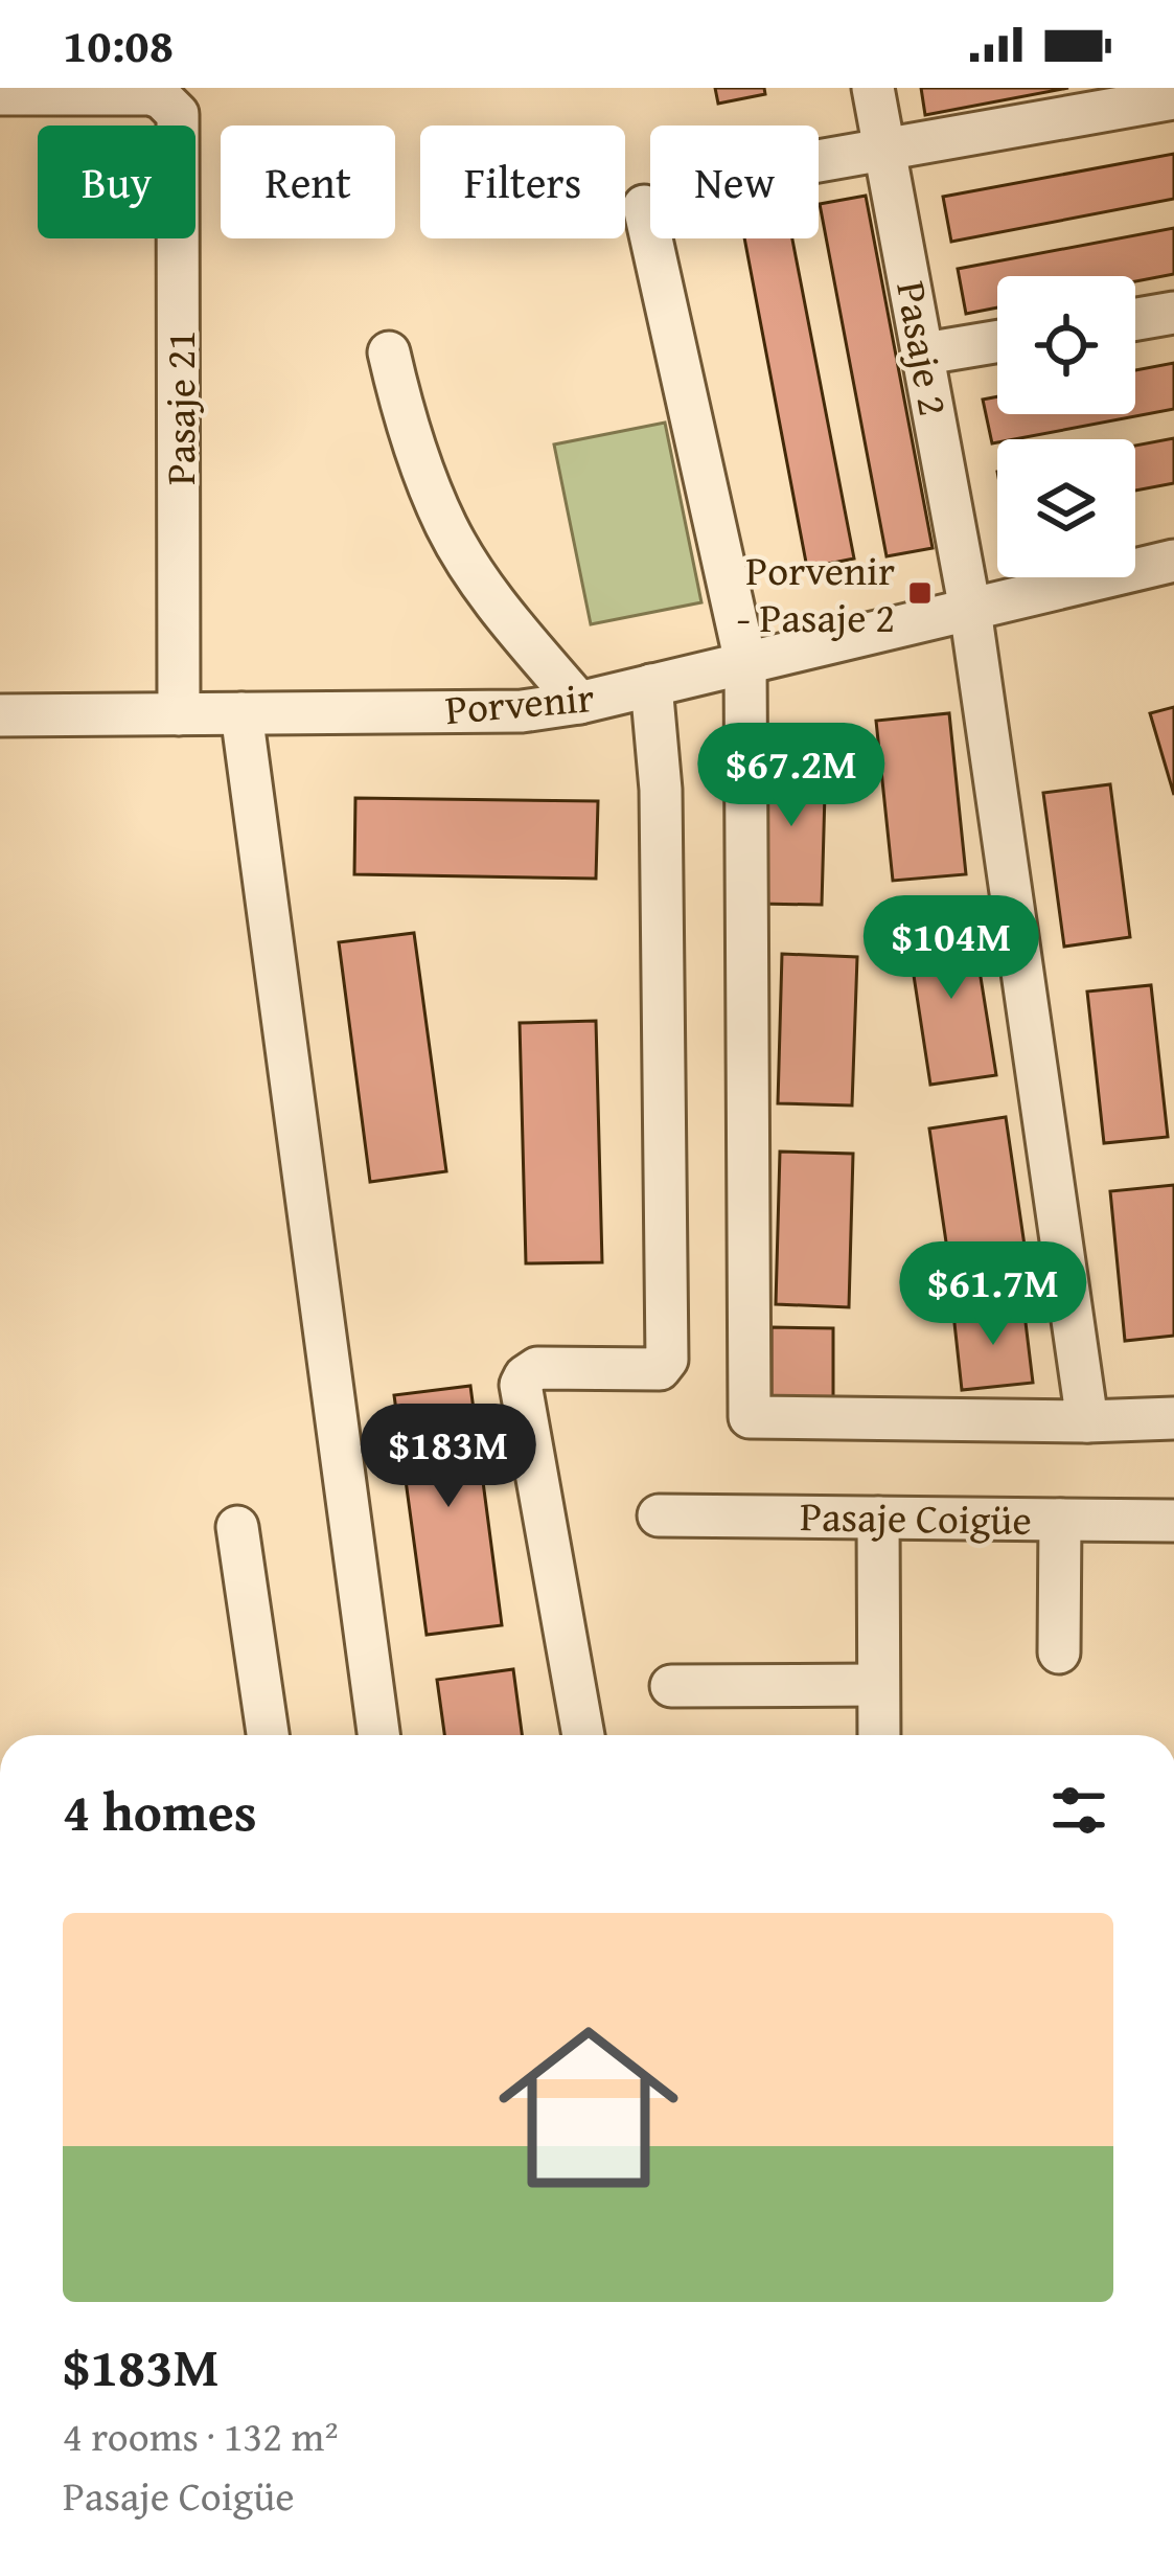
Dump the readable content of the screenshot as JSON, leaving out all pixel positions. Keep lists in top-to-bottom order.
{
  "streets": {
    "street": [
      "Pasaje 2",
      "Pasaje 21",
      "Porvenir",
      "Pasaje Coigüe"
    ]
  },
  "crossings": [
    ["Pasaje 2", "Porvenir"],
    ["Pasaje 21", "Porvenir"]
  ],
  "places": {
    "transit": ["Porvenir - Pasaje 2"]
  },
  "page": {
    "status": "10:08",
    "chip": [
      "Buy",
      "Rent",
      "Filters",
      "New"
    ],
    "price": [
      "$67.2M",
      "$104M",
      "$61.7M",
      "$183M"
    ],
    "heading": "4 homes",
    "list": [
      {
        "name": "$183M",
        "note": "4 rooms · 132 m² · Pasaje Coigüe"
      }
    ]
  }
}
